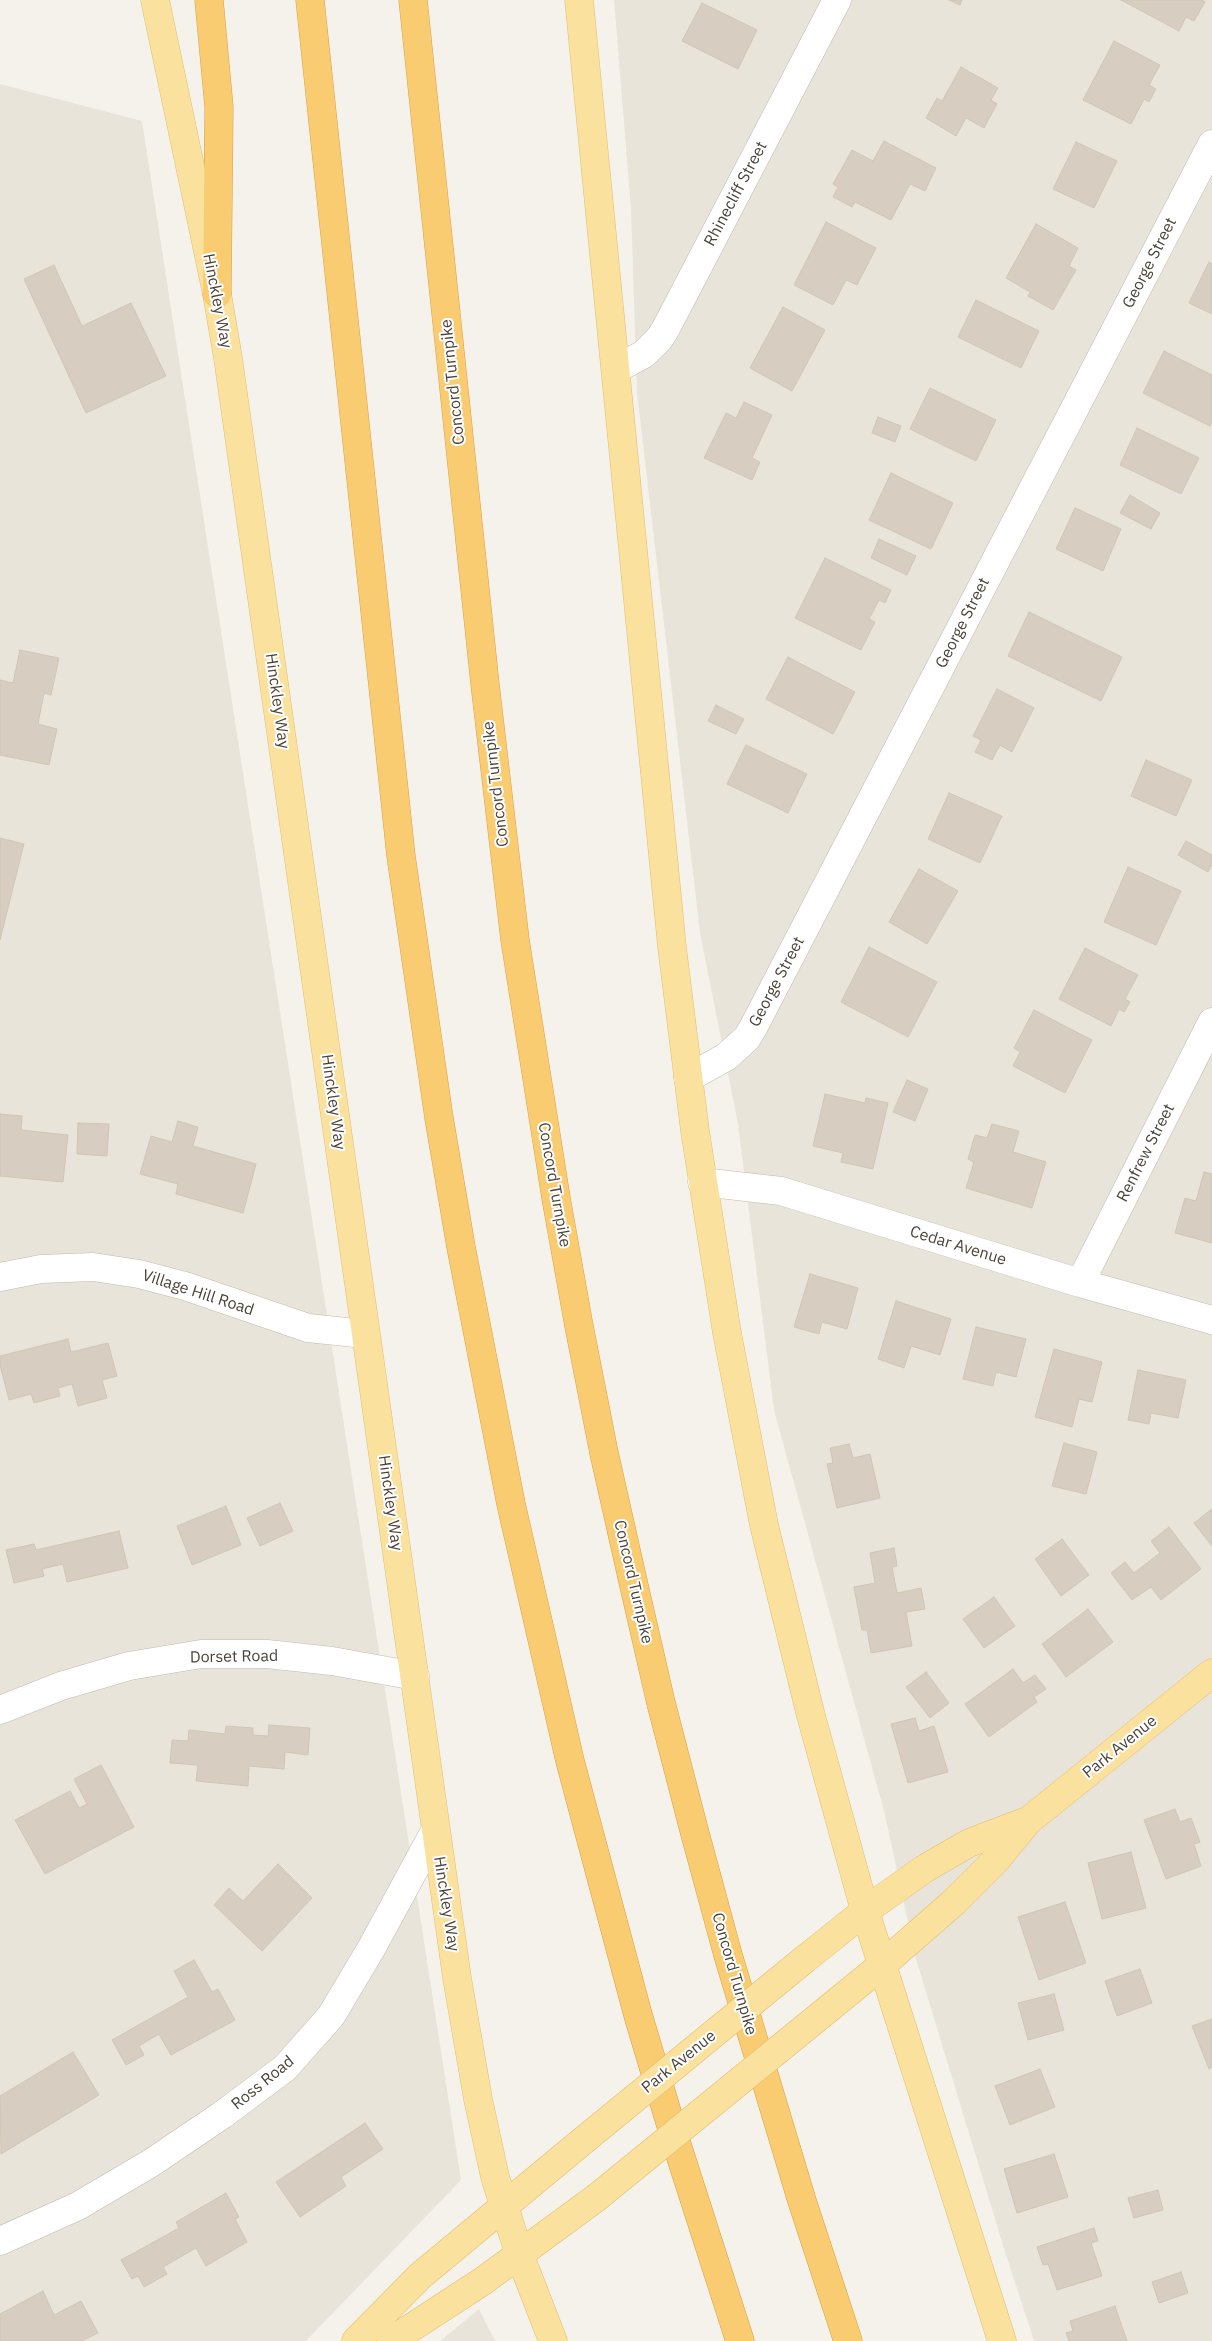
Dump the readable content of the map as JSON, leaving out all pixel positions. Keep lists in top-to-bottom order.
{
  "streets": {
    "highway": ["Concord Turnpike"],
    "main road": ["Hinckley Way", "Park Avenue"],
    "street": [
      "Rhinecliff Street",
      "George Street",
      "Renfrew Street",
      "Cedar Avenue",
      "Village Hill Road",
      "Dorset Road",
      "Ross Road"
    ]
  },
  "crossings": [
    ["Hinckley Way", "Village Hill Road"],
    ["Hinckley Way", "Dorset Road"],
    ["Hinckley Way", "Park Avenue"],
    ["Hinckley Way", "Ross Road"],
    ["Renfrew Street", "Cedar Avenue"]
  ]
}
